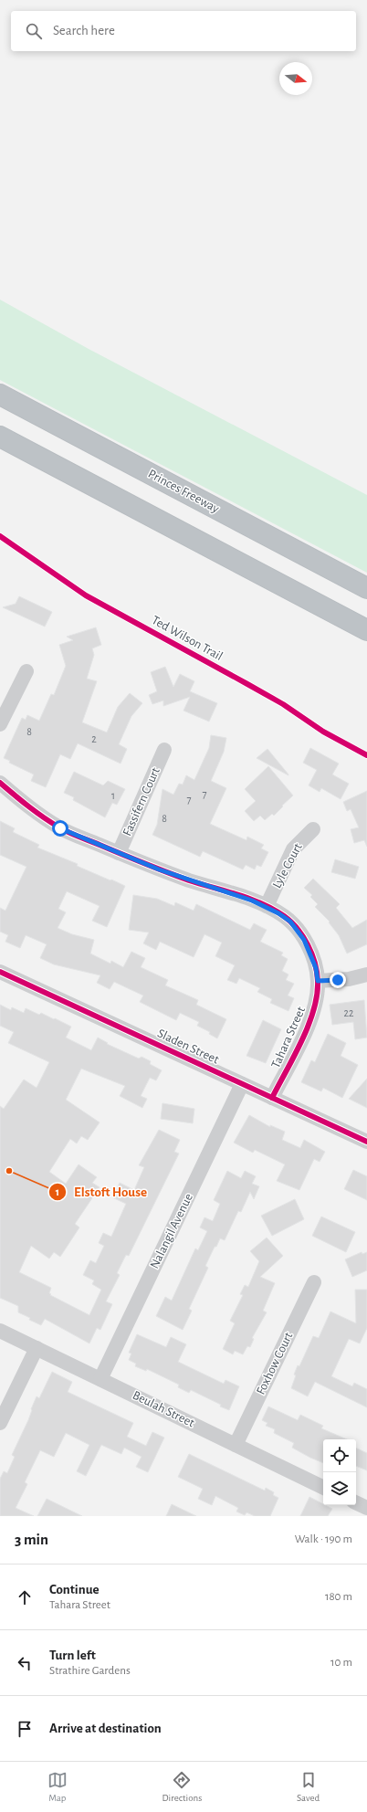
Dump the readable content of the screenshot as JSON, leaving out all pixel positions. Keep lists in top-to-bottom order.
{
  "streets": {
    "highway": ["Princes Freeway"],
    "street": [
      "Fassifern Court",
      "Lyle Court",
      "Tahara Street",
      "Sladen Street",
      "Nalangil Avenue",
      "Foxhow Court",
      "Beulah Street"
    ],
    "cycle path": ["Ted Wilson Trail"]
  },
  "crossings": [
    ["Fassifern Court", "Tahara Street"],
    ["Lyle Court", "Tahara Street"],
    ["Tahara Street", "Sladen Street"],
    ["Sladen Street", "Nalangil Avenue"],
    ["Nalangil Avenue", "Beulah Street"],
    ["Foxhow Court", "Beulah Street"]
  ],
  "places": ["Elstoft House"],
  "house_numbers": [
    "8",
    "2",
    "7",
    "1",
    "7",
    "8",
    "22"
  ],
  "north": "right",
  "page": {
    "search": "Search here",
    "heading": ["3 min", "Walk · 190 m"],
    "list": [
      ["Continue", "Tahara Street", "180 m"],
      ["Turn left", "Strathire Gardens", "10 m"],
      "Arrive at destination"
    ],
    "nav": ["Map", "Directions", "Saved"]
  }
}
